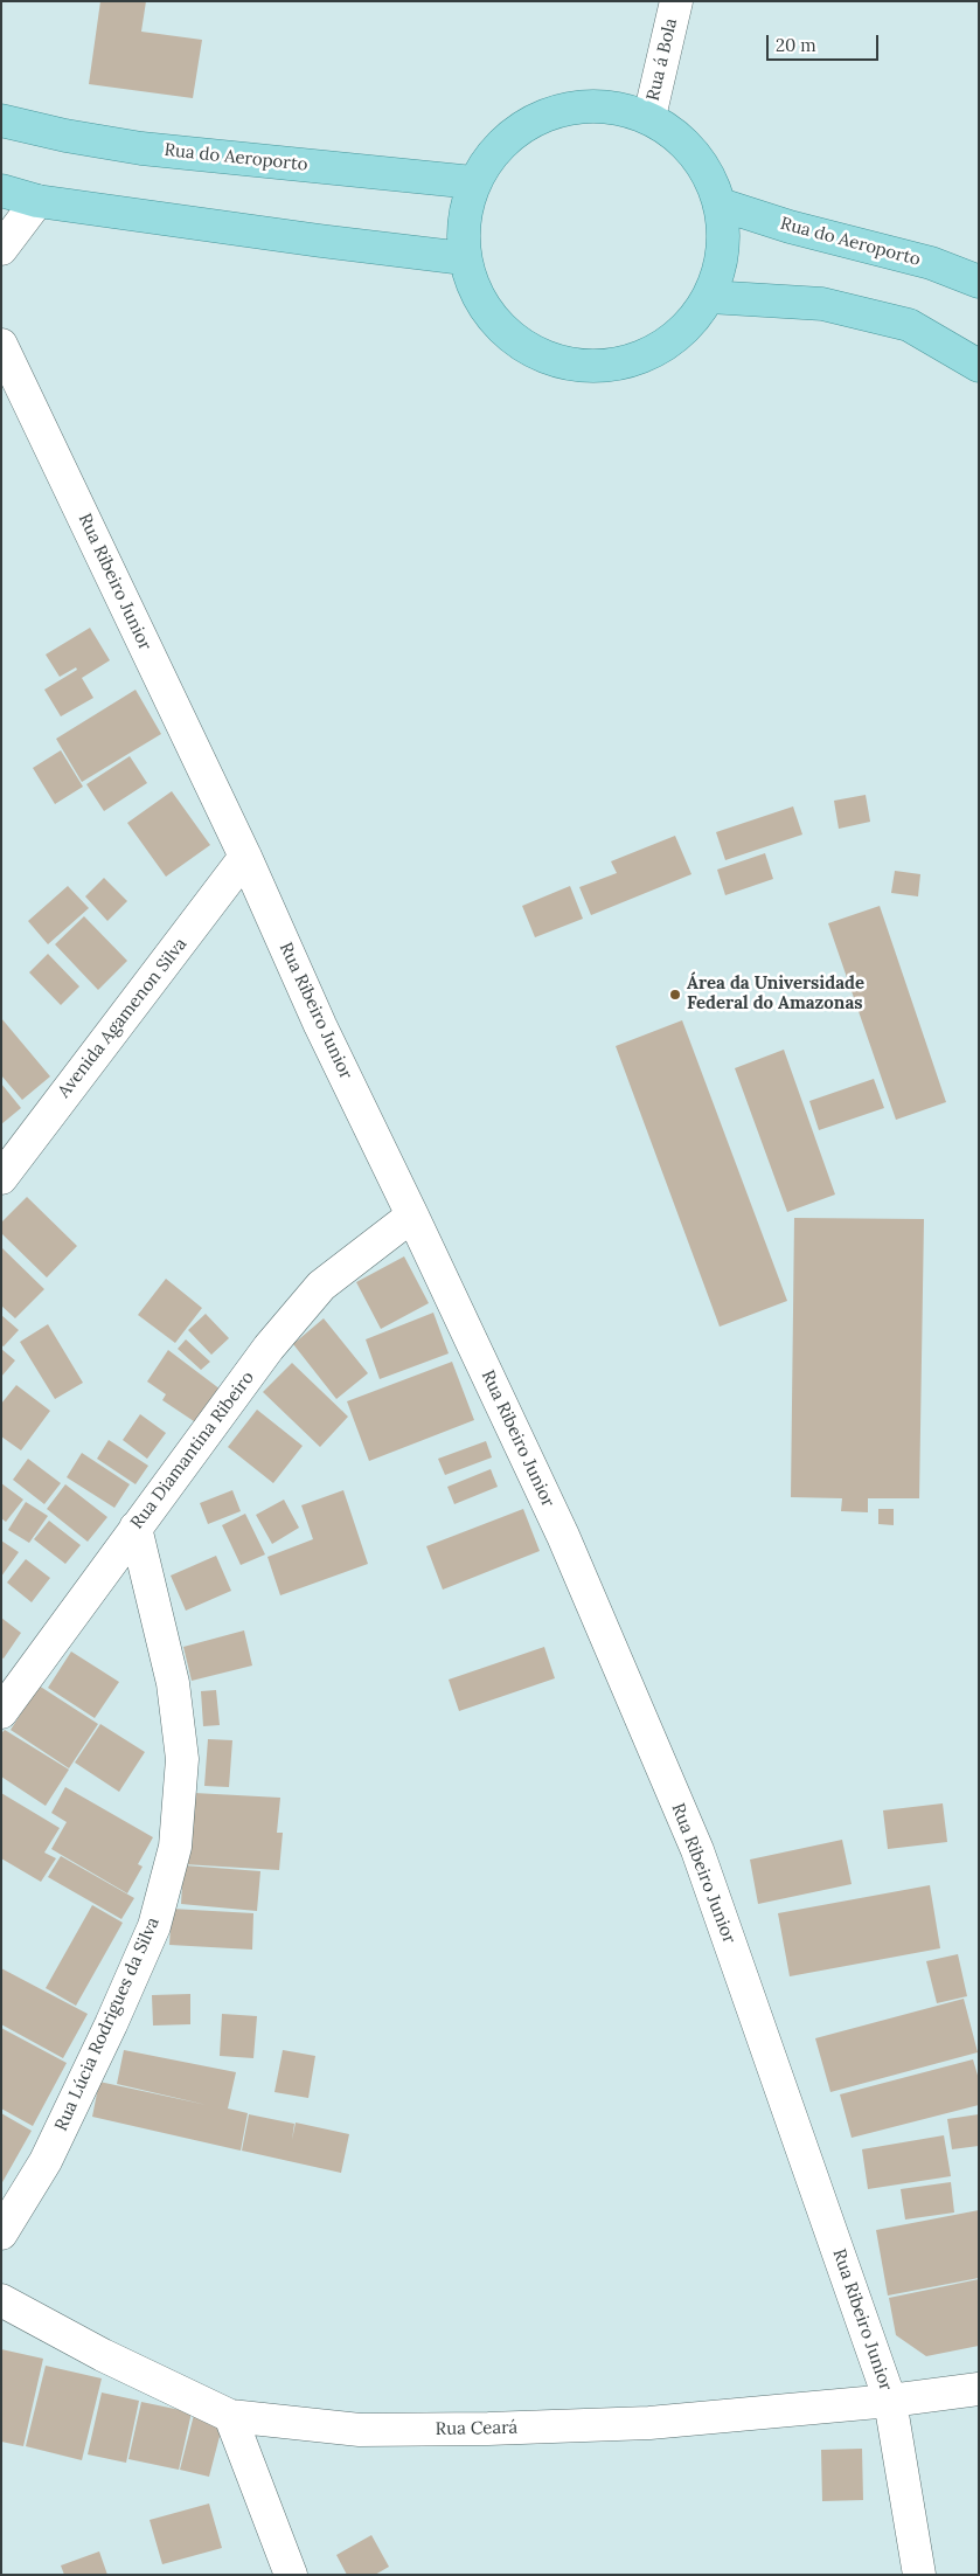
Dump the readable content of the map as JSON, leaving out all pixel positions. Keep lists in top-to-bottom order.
{
  "streets": {
    "main road": ["Rua do Aeroporto"],
    "street": [
      "Rua á Bola",
      "Rua Ribeiro Junior",
      "Avenida Agamenon Silva",
      "Rua Diamantina Ribeiro",
      "Rua Lúcia Rodrigues da Silva",
      "Rua Ceará"
    ]
  },
  "crossings": [
    ["Rua Ribeiro Junior", "Avenida Agamenon Silva"],
    ["Rua Ribeiro Junior", "Rua Diamantina Ribeiro"],
    ["Rua Ribeiro Junior", "Rua Ceará"],
    ["Rua Diamantina Ribeiro", "Rua Lúcia Rodrigues da Silva"]
  ],
  "places": ["Área da Universidade Federal do Amazonas"],
  "scale_bar": "20 m"
}
